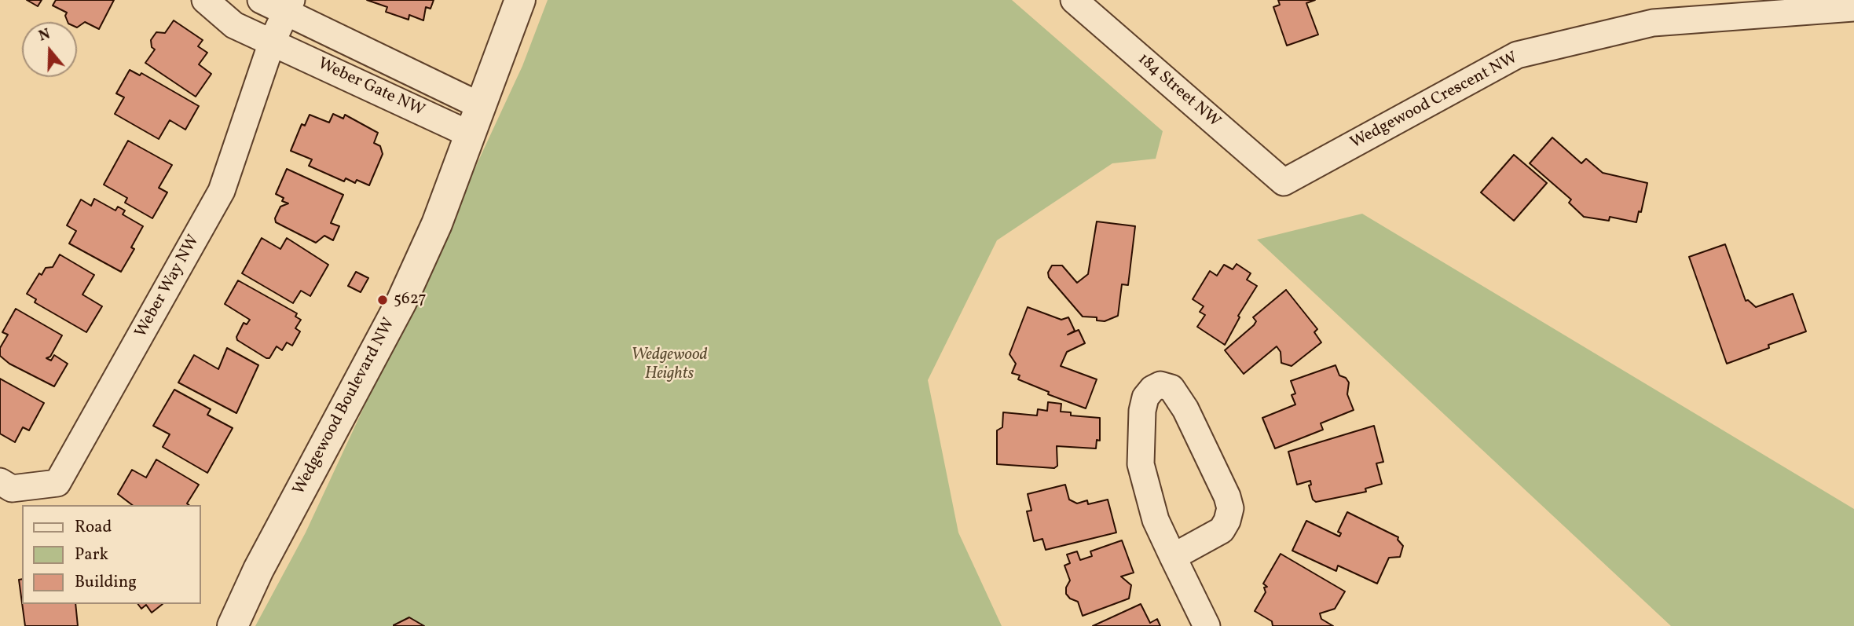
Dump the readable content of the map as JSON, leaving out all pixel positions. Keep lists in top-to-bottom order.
{
  "streets": {
    "street": [
      "Weber Gate NW",
      "184 Street NW",
      "Wedgewood Crescent NW",
      "Weber Way NW",
      "Wedgewood Boulevard NW"
    ]
  },
  "crossings": [
    ["Weber Gate NW", "Weber Way NW"],
    ["Weber Gate NW", "Wedgewood Boulevard NW"],
    ["184 Street NW", "Wedgewood Crescent NW"]
  ],
  "parks": ["Wedgewood Heights"],
  "places": ["5627"],
  "legend": ["Road", "Park", "Building"],
  "north": "top"
}
